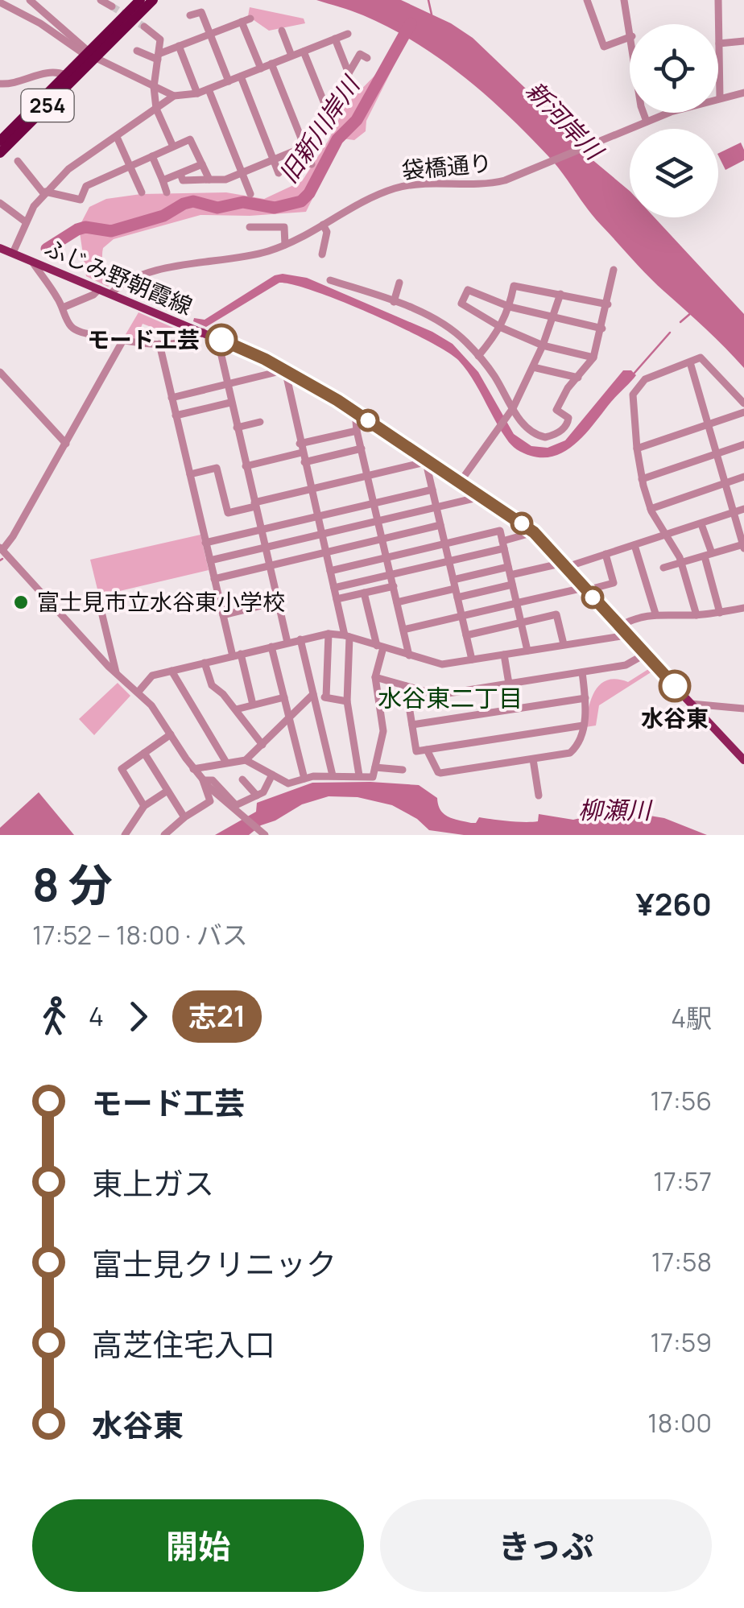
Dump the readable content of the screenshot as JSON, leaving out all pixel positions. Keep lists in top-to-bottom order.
{
  "streets": {
    "highway": ["254"],
    "main road": ["ふじみ野朝霞線"],
    "street": ["袋橋通り"]
  },
  "crossings": [
    ["袋橋通り", "ふじみ野朝霞線"]
  ],
  "districts": ["水谷東二丁目"],
  "water": ["新河岸川", "旧新川岸川", "柳瀬川"],
  "places": ["モード工芸", "富士見市立水谷東小学校", "水谷東"],
  "lines": ["bus line 志21"],
  "page": {
    "heading": ["8 分", "17:52 – 18:00 · バス", "¥260"],
    "legs": ["4", "志21", "4駅"],
    "list": [
      {
        "name": "モード工芸",
        "value": "17:56"
      },
      {
        "name": "東上ガス",
        "value": "17:57"
      },
      {
        "name": "富士見クリニック",
        "value": "17:58"
      },
      {
        "name": "高芝住宅入口",
        "value": "17:59"
      },
      {
        "name": "水谷東",
        "value": "18:00"
      }
    ],
    "buttons": ["開始", "きっぷ"]
  }
}
